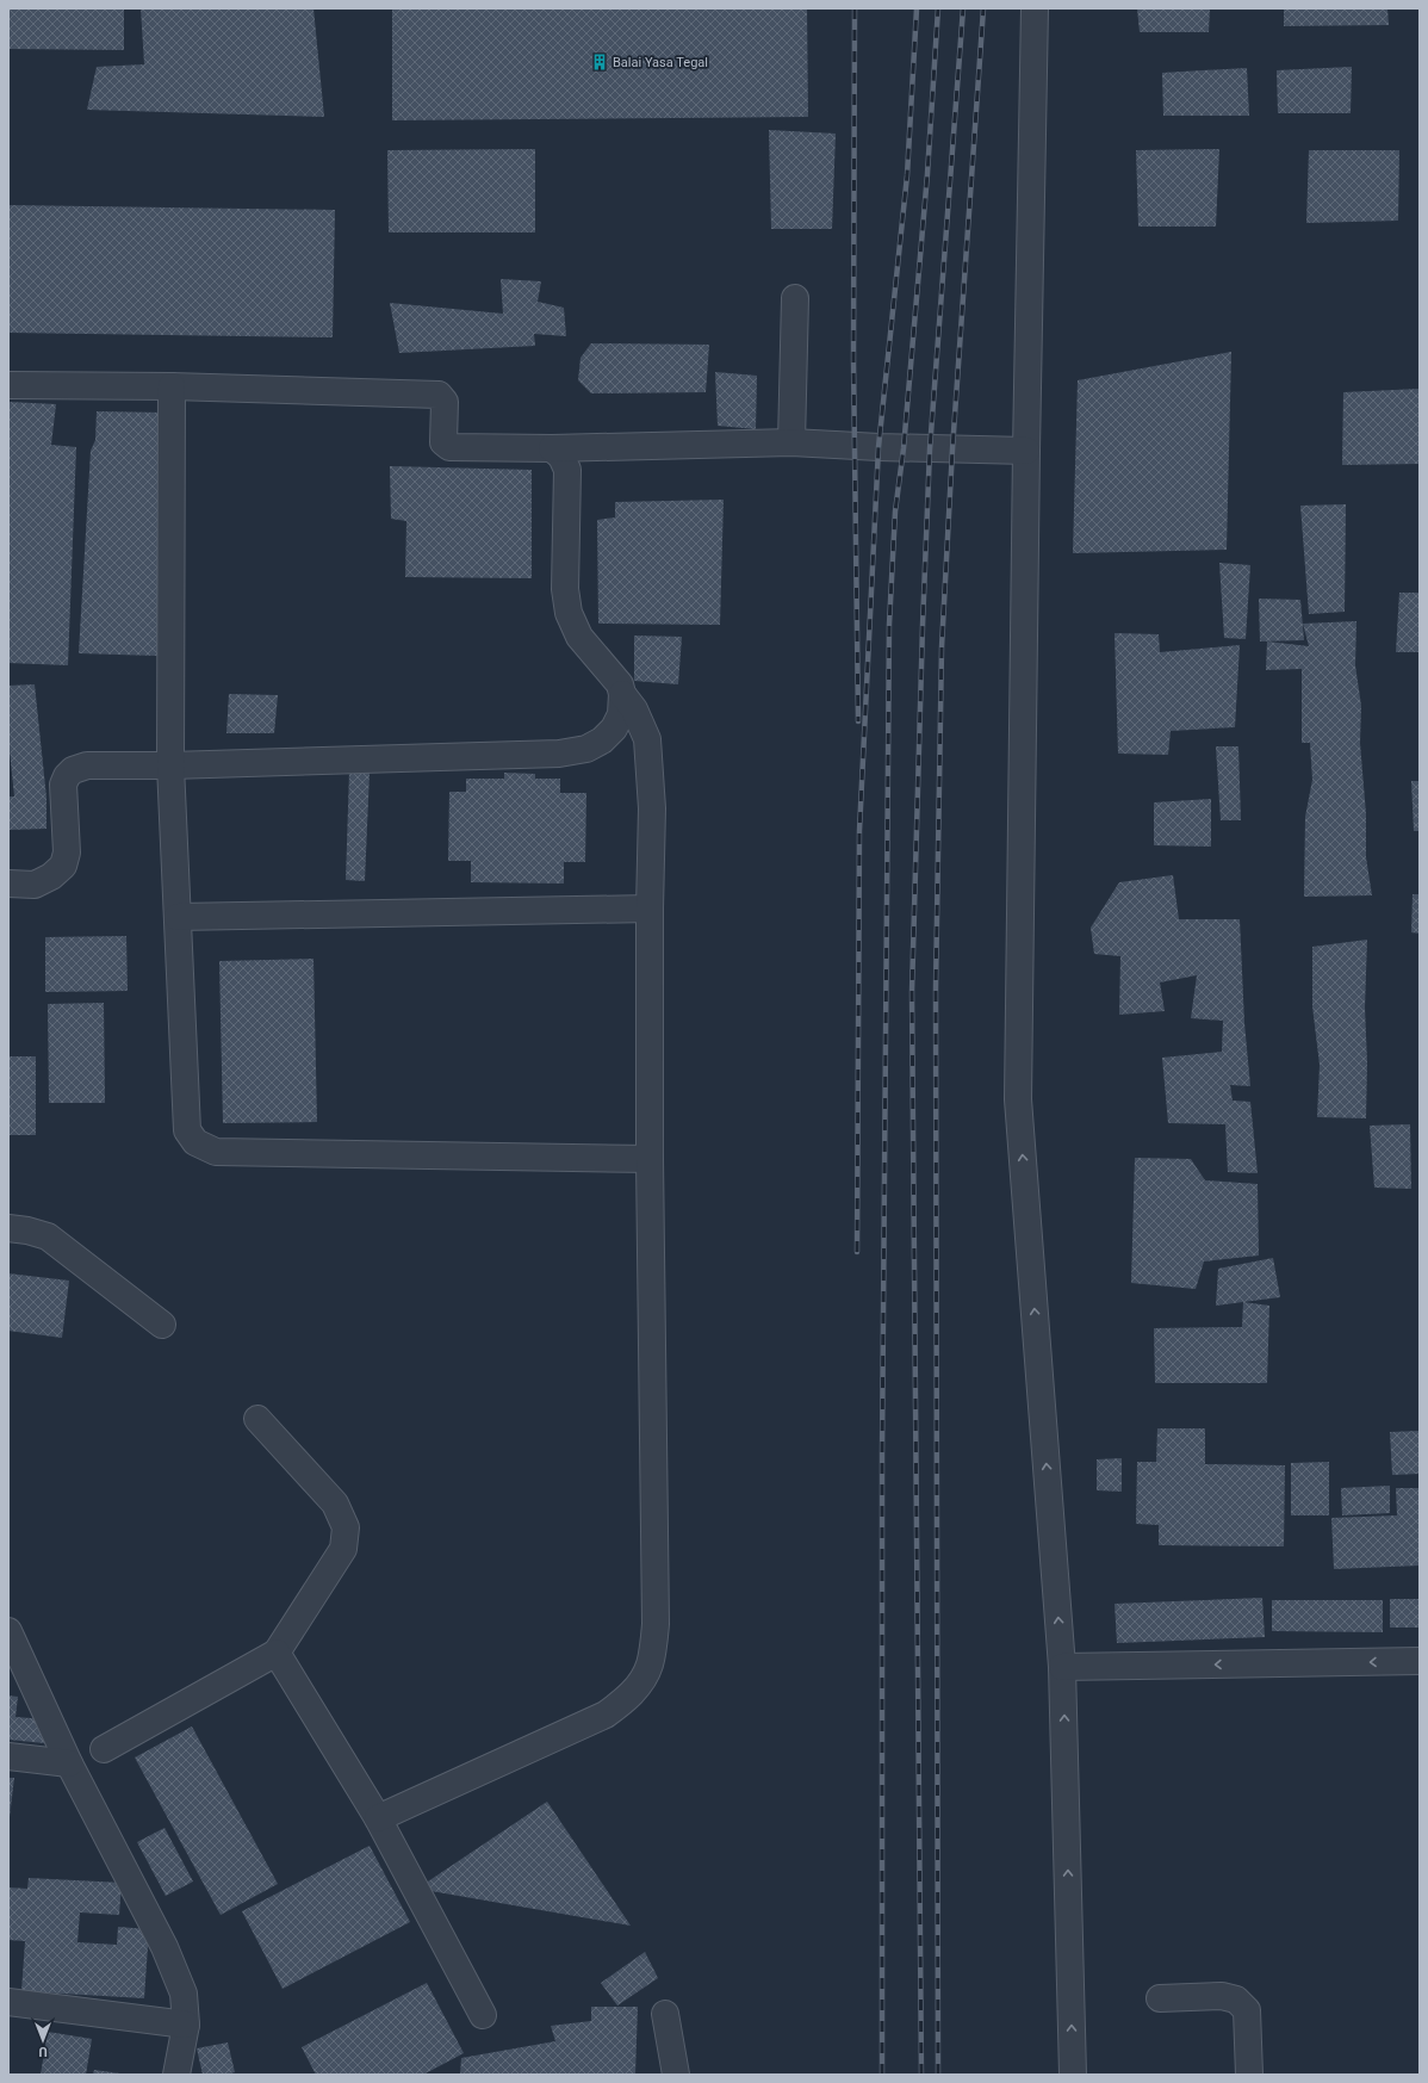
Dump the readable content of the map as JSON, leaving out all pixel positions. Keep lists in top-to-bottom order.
{
  "places": {
    "building": ["Balai Yasa Tegal"]
  },
  "north": "bottom"
}
